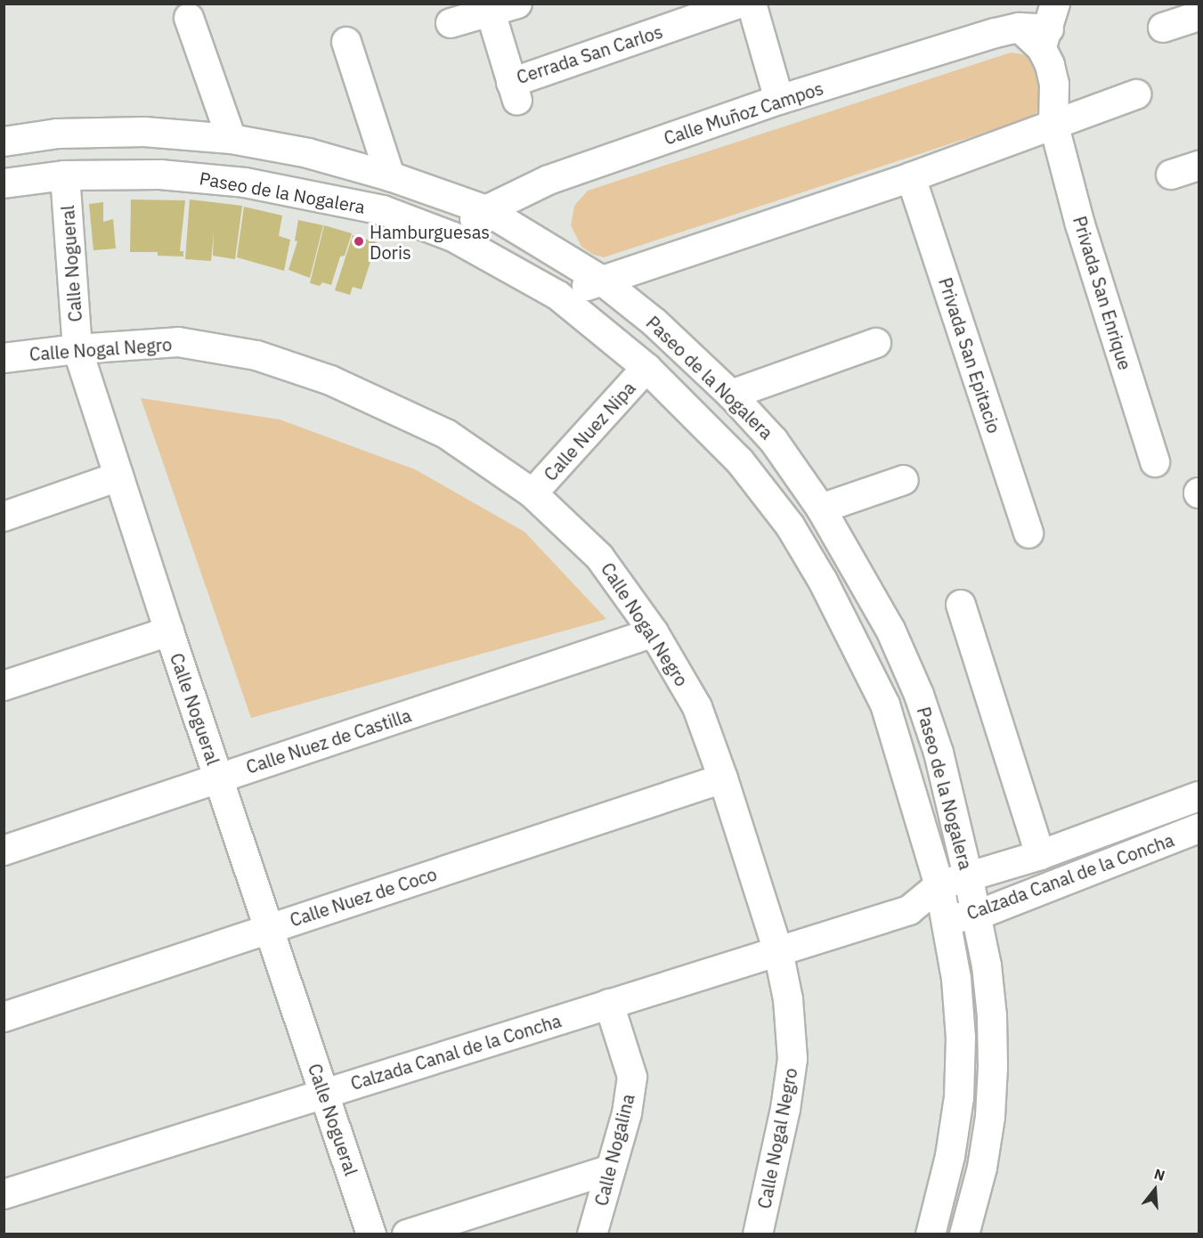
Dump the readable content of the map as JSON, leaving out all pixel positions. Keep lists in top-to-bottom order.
{
  "streets": {
    "street": [
      "Cerrada San Carlos",
      "Calle Muñoz Campos",
      "Paseo de la Nogalera",
      "Calle Nogueral",
      "Privada San Enrique",
      "Calle Nogal Negro",
      "Privada San Epitacio",
      "Calle Nuez Nipa",
      "Calle Nuez de Castilla",
      "Calzada Canal de la Concha",
      "Calle Nuez de Coco",
      "Calle Nogalina"
    ]
  },
  "crossings": [
    ["Calle Muñoz Campos", "Paseo de la Nogalera"],
    ["Calle Muñoz Campos", "Privada San Enrique"],
    ["Paseo de la Nogalera", "Calle Nogueral"],
    ["Paseo de la Nogalera", "Calle Nuez Nipa"],
    ["Paseo de la Nogalera", "Calzada Canal de la Concha"],
    ["Calle Nogueral", "Calle Nogal Negro"],
    ["Calle Nogueral", "Calle Nuez de Castilla"],
    ["Calle Nogueral", "Calzada Canal de la Concha"],
    ["Calle Nogueral", "Calle Nuez de Coco"],
    ["Calle Nogal Negro", "Calle Nuez Nipa"],
    ["Calle Nogal Negro", "Calle Nuez de Castilla"],
    ["Calle Nogal Negro", "Calzada Canal de la Concha"],
    ["Calle Nogal Negro", "Calle Nuez de Coco"],
    ["Calzada Canal de la Concha", "Calle Nogalina"]
  ],
  "places": ["Hamburguesas Doris"],
  "north": "top"
}
